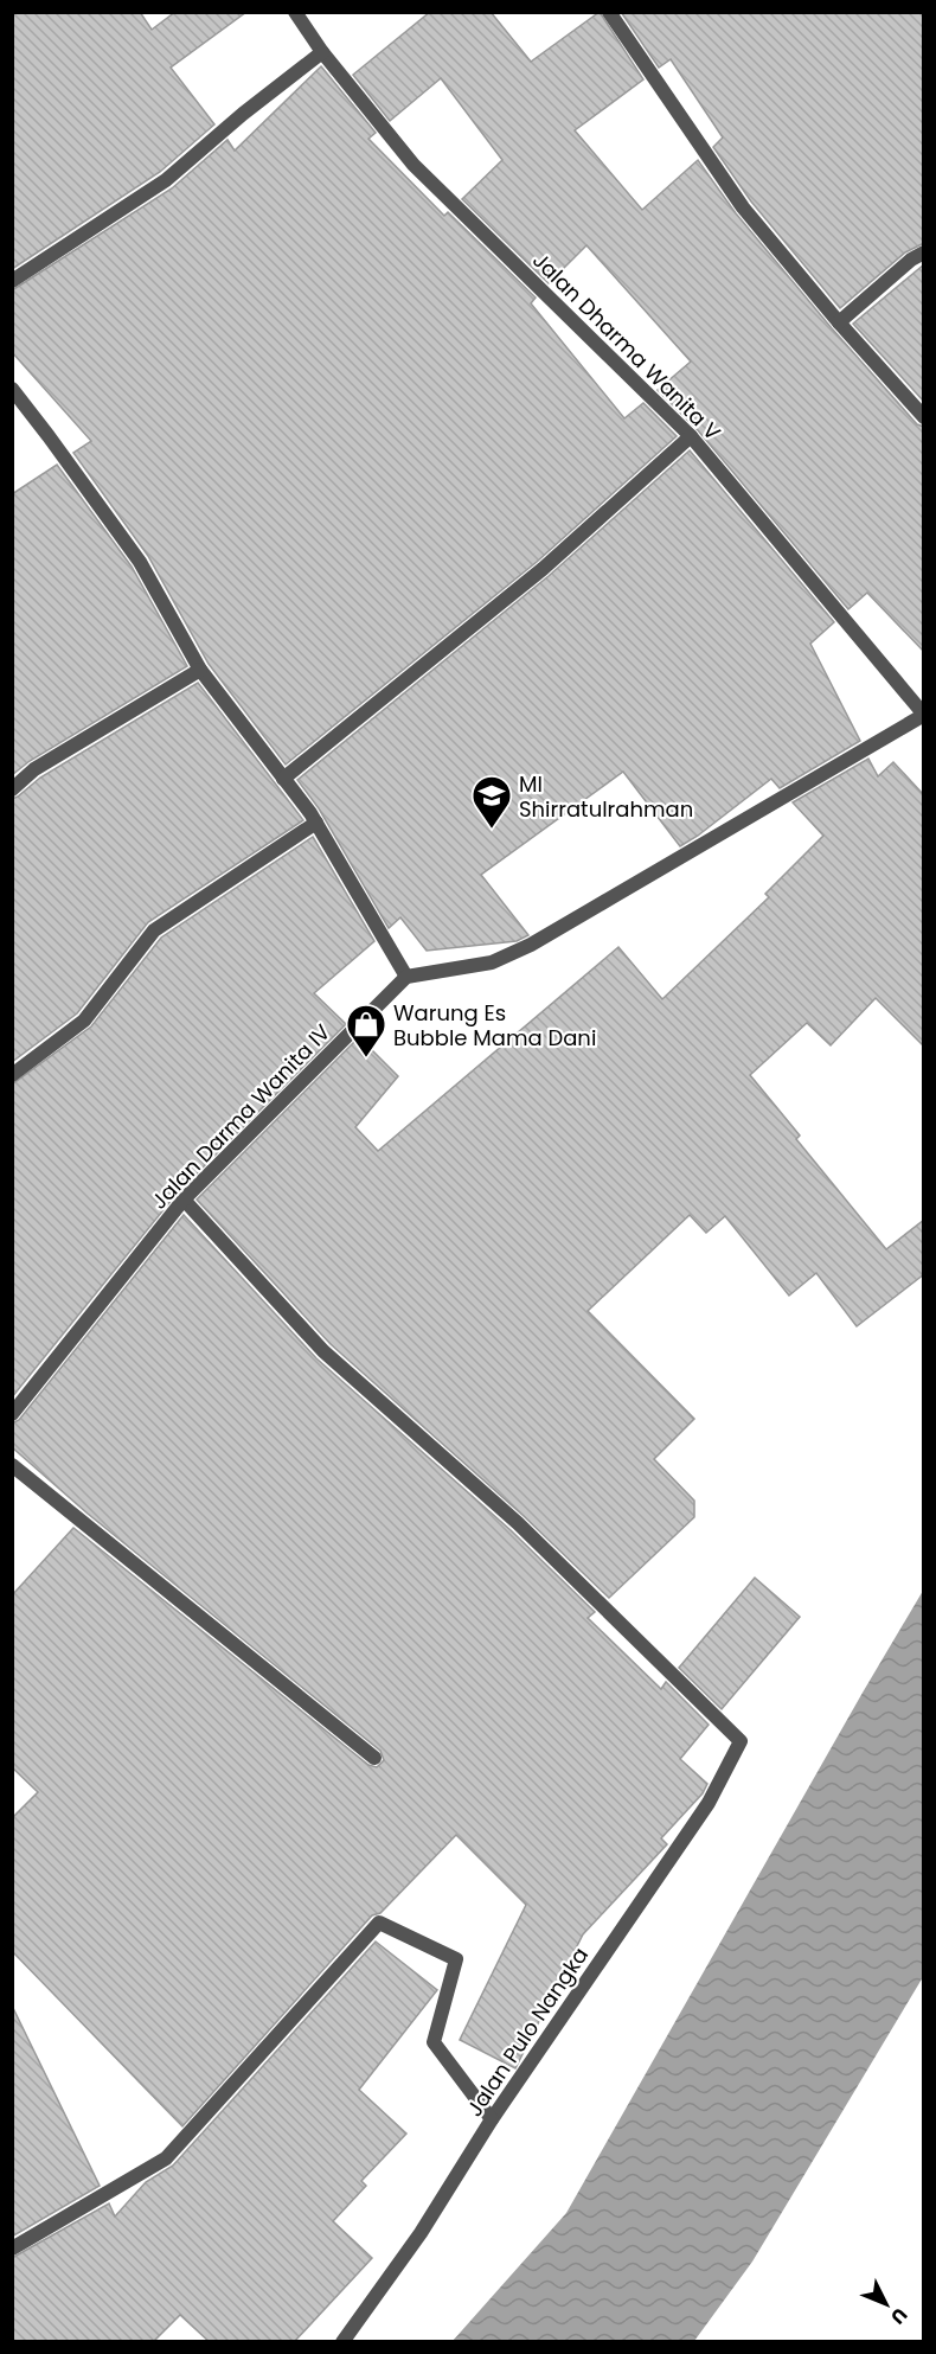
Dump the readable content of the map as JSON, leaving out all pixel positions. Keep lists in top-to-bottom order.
{
  "streets": {
    "street": ["Jalan Dharma Wanita V", "Jalan Darma Wanita IV", "Jalan Pulo Nangka"]
  },
  "crossings": [
    ["Jalan Darma Wanita IV", "Jalan Pulo Nangka"]
  ],
  "places": {
    "school or university": ["MI Shirratulrahman"],
    "shop": ["Warung Es Bubble Mama Dani"]
  },
  "north": "bottom right"
}
